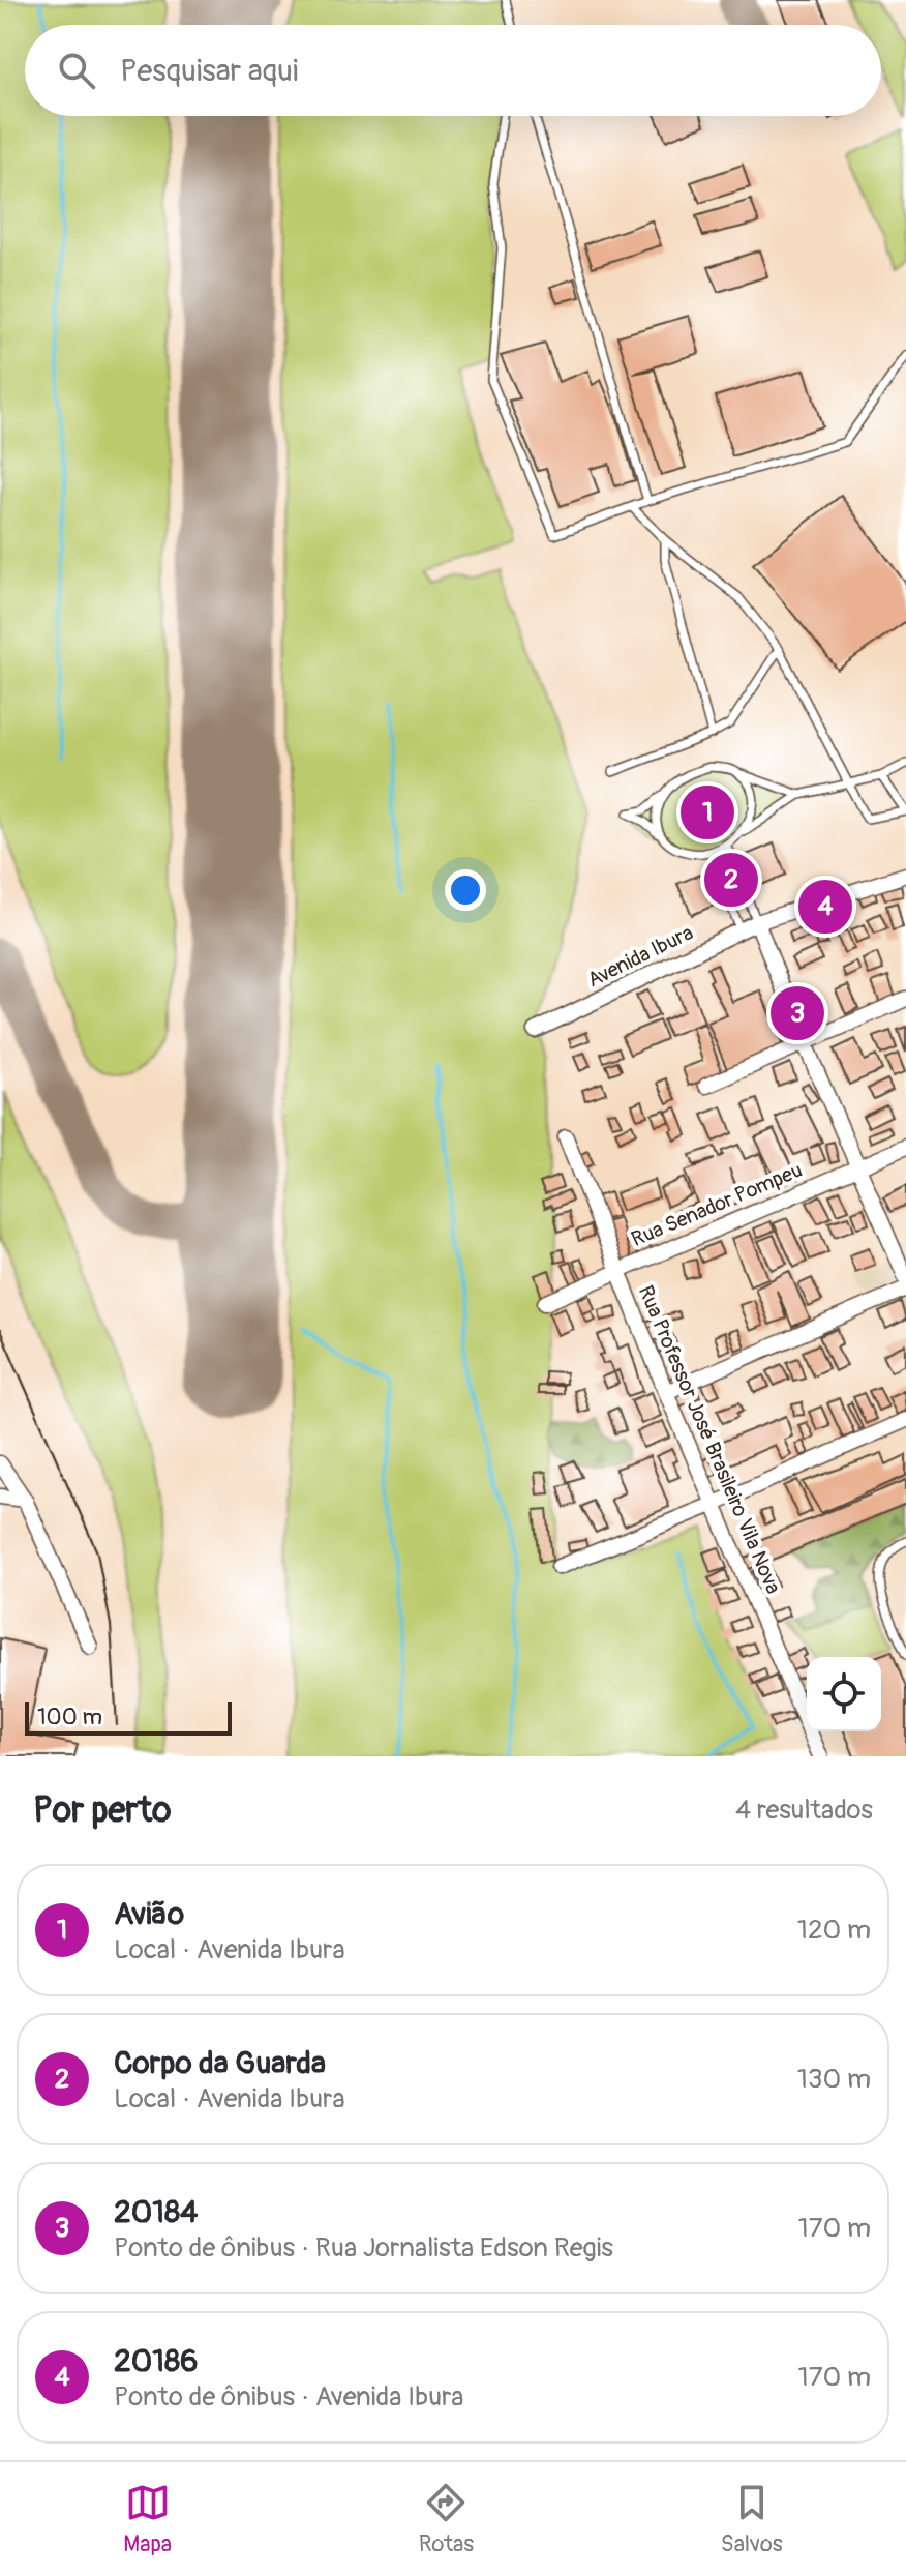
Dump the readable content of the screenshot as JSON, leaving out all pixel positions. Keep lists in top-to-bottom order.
{
  "streets": {
    "street": ["Avenida Ibura", "Rua Senador Pompeu", "Rua Professor José Brasileiro Vila Nova"]
  },
  "crossings": [
    ["Rua Senador Pompeu", "Rua Professor José Brasileiro Vila Nova"]
  ],
  "scale_bar": "100 m",
  "page": {
    "search": "Pesquisar aqui",
    "pins": [
      "1",
      "2",
      "4",
      "3"
    ],
    "scale": "100 m",
    "heading": ["Por perto", "4 resultados"],
    "list": [
      {
        "mark": "1",
        "name": "Avião",
        "note": "Local · Avenida Ibura",
        "value": "120 m"
      },
      {
        "mark": "2",
        "name": "Corpo da Guarda",
        "note": "Local · Avenida Ibura",
        "value": "130 m"
      },
      {
        "mark": "3",
        "name": "20184",
        "note": "Ponto de ônibus · Rua Jornalista Edson Regis",
        "value": "170 m"
      },
      {
        "mark": "4",
        "name": "20186",
        "note": "Ponto de ônibus · Avenida Ibura",
        "value": "170 m"
      }
    ],
    "nav": ["Mapa", "Rotas", "Salvos"]
  }
}
